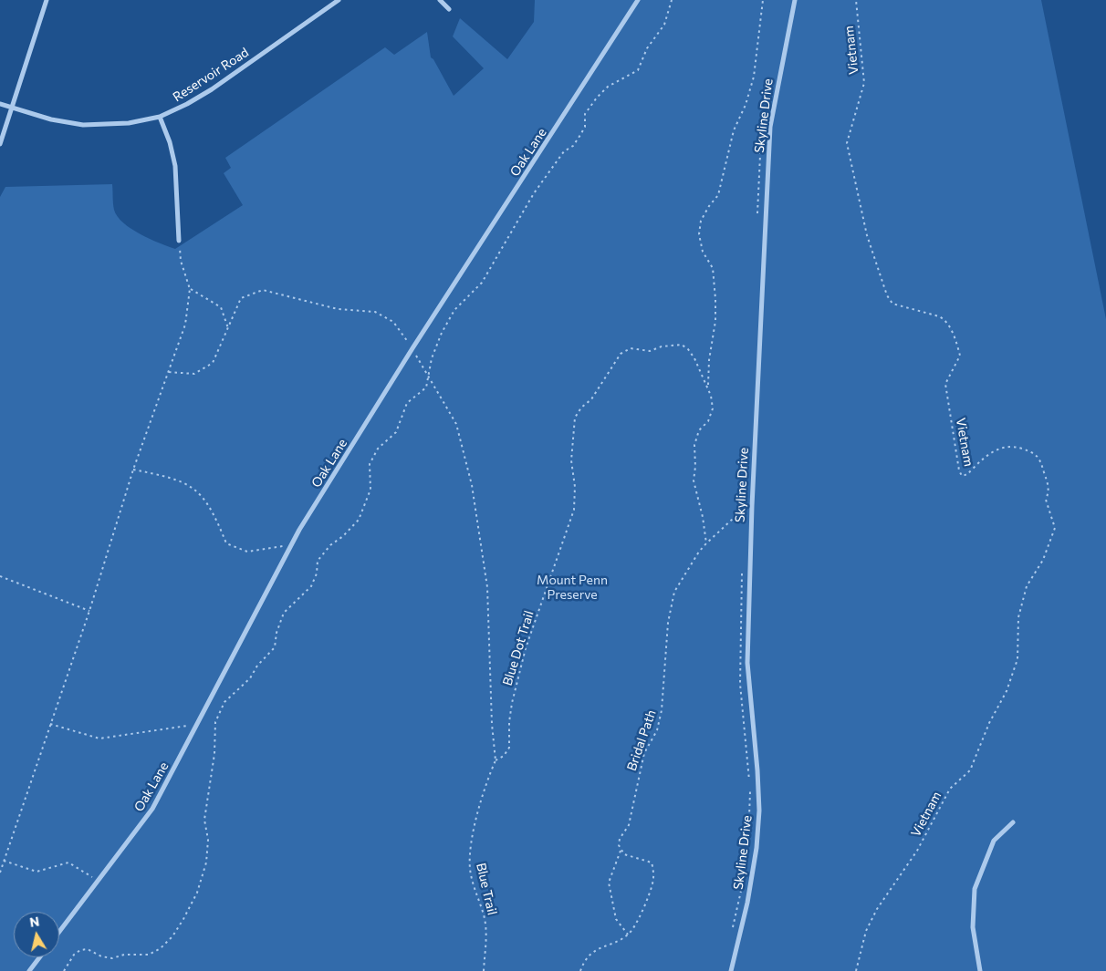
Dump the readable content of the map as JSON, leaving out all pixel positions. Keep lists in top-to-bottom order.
{
  "streets": {
    "street": ["Reservoir Road", "Skyline Drive", "Oak Lane"],
    "path": [
      "Vietnam",
      "Blue Dot Trail",
      "Bridal Path",
      "Blue Trail"
    ]
  },
  "crossings": [
    ["Oak Lane", "Blue Dot Trail"],
    ["Blue Dot Trail", "Bridal Path"],
    ["Blue Dot Trail", "Blue Trail"]
  ],
  "parks": ["Mount Penn Preserve"],
  "north": "top"
}
